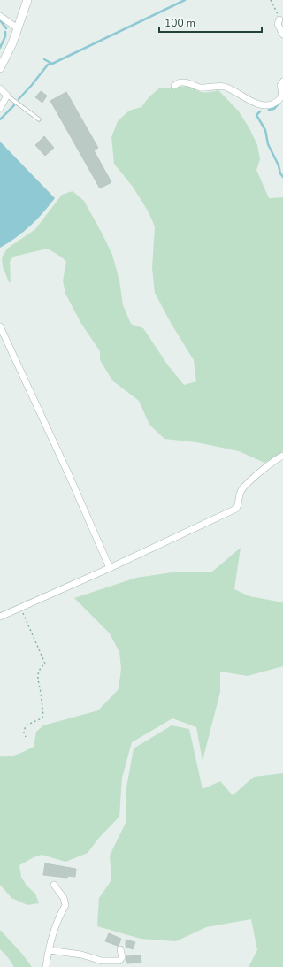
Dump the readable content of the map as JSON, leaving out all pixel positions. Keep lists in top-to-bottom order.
{
  "scale_bar": "100 m"
}
